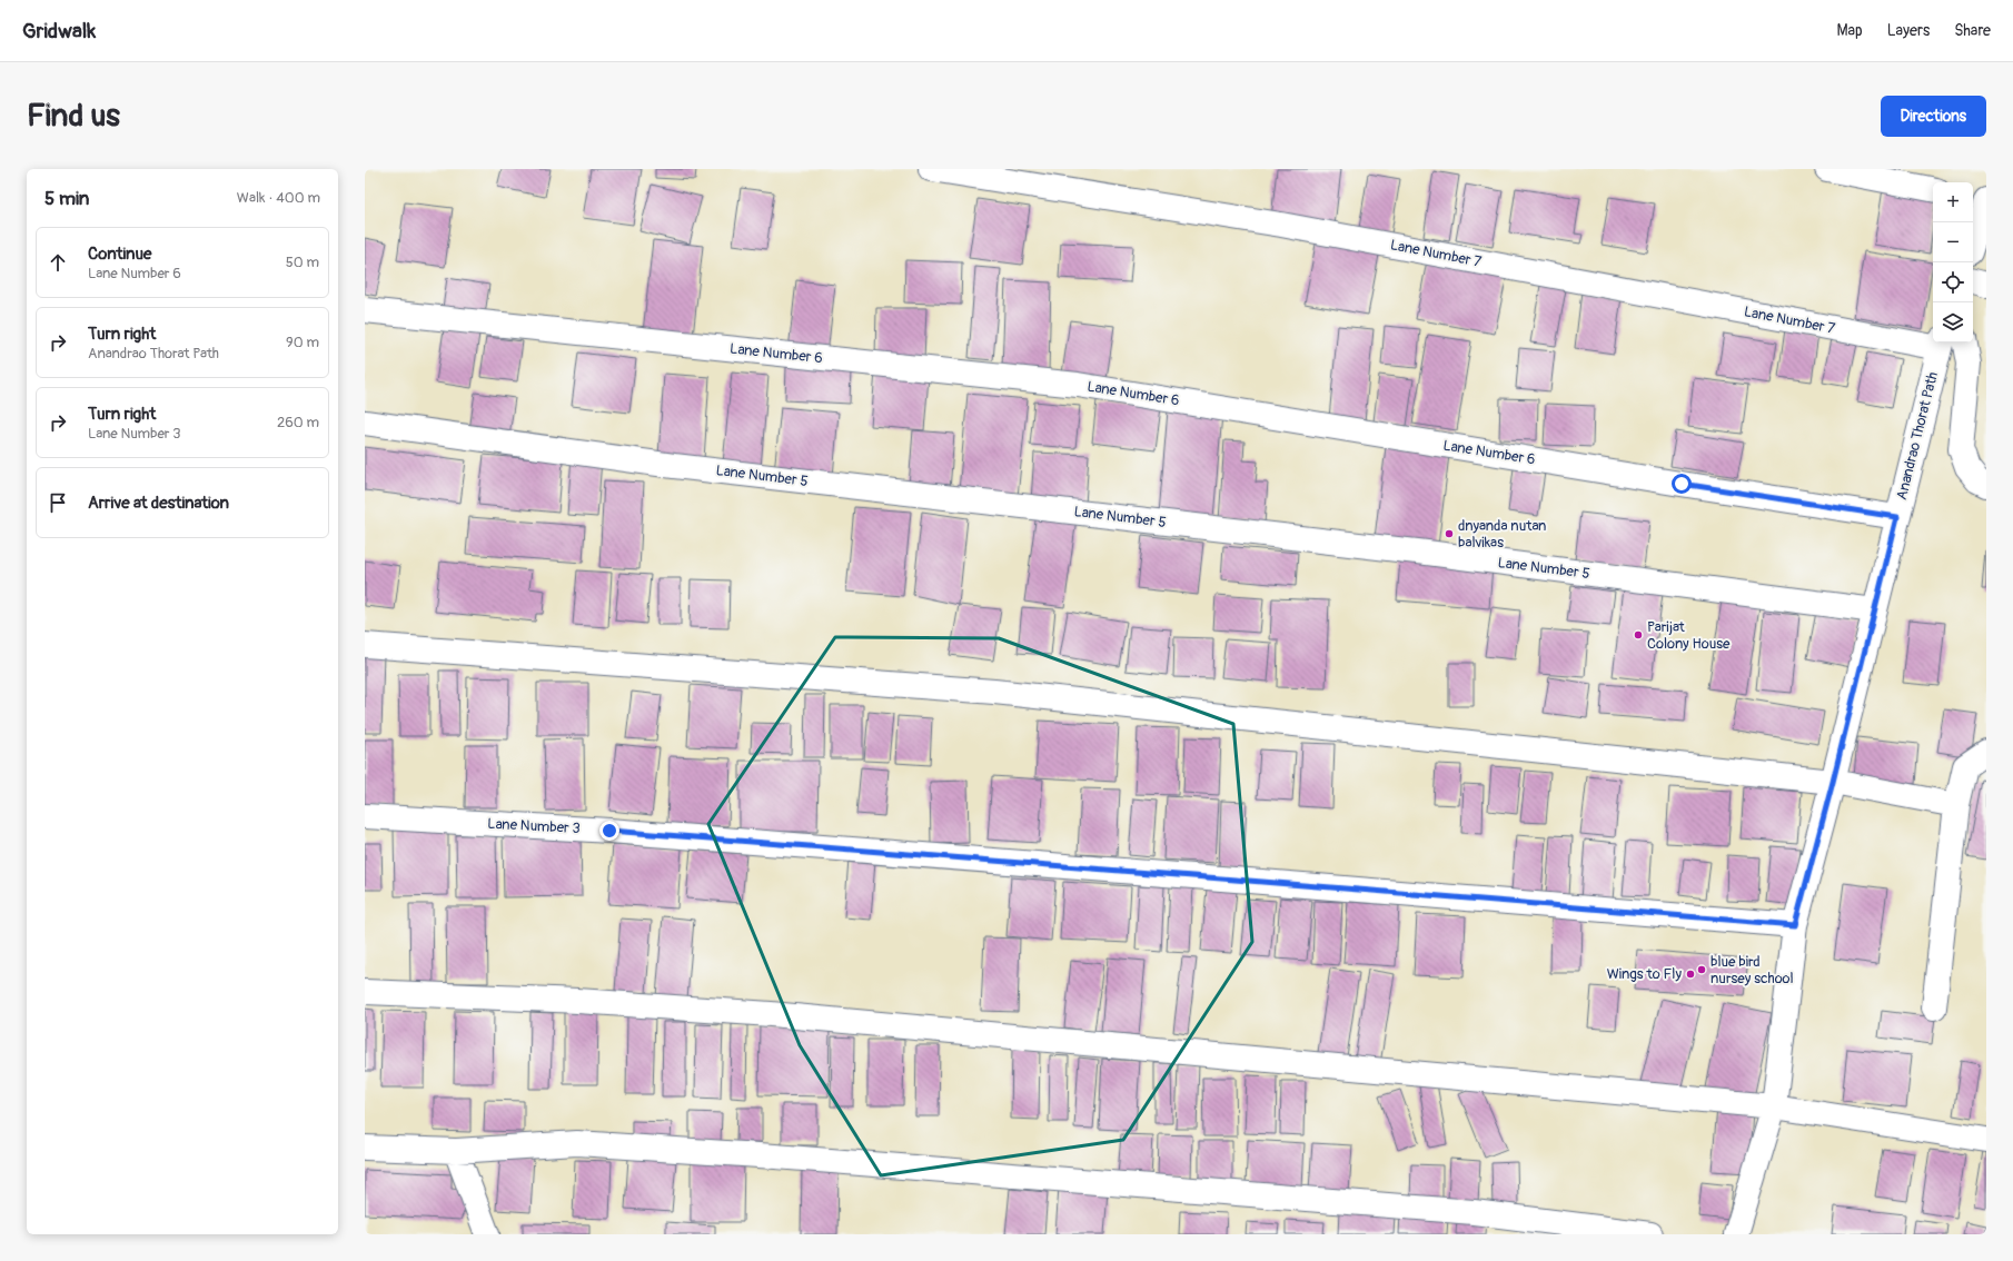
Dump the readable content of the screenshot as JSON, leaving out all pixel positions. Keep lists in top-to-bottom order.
{
  "streets": {
    "street": [
      "Lane Number 7",
      "Lane Number 6",
      "Anandrao Thorat Path",
      "Lane Number 5",
      "Lane Number 3"
    ]
  },
  "crossings": [
    ["Lane Number 7", "Anandrao Thorat Path"],
    ["Lane Number 6", "Anandrao Thorat Path"],
    ["Anandrao Thorat Path", "Lane Number 5"],
    ["Anandrao Thorat Path", "Lane Number 3"]
  ],
  "places": [
    "dnyanda nutan balvikas",
    "Parijat Colony House",
    "blue bird nursey school",
    "Wings to Fly"
  ],
  "page": {
    "header": "Gridwalk",
    "nav": ["Map", "Layers", "Share"],
    "buttons": "Directions",
    "title": "Find us",
    "heading": ["5 min", "Walk · 400 m"],
    "map_buttons": ["+", "−"],
    "list": [
      ["Continue", "Lane Number 6", "50 m"],
      ["Turn right", "Anandrao Thorat Path", "90 m"],
      ["Turn right", "Lane Number 3", "260 m"],
      "Arrive at destination"
    ]
  }
}
